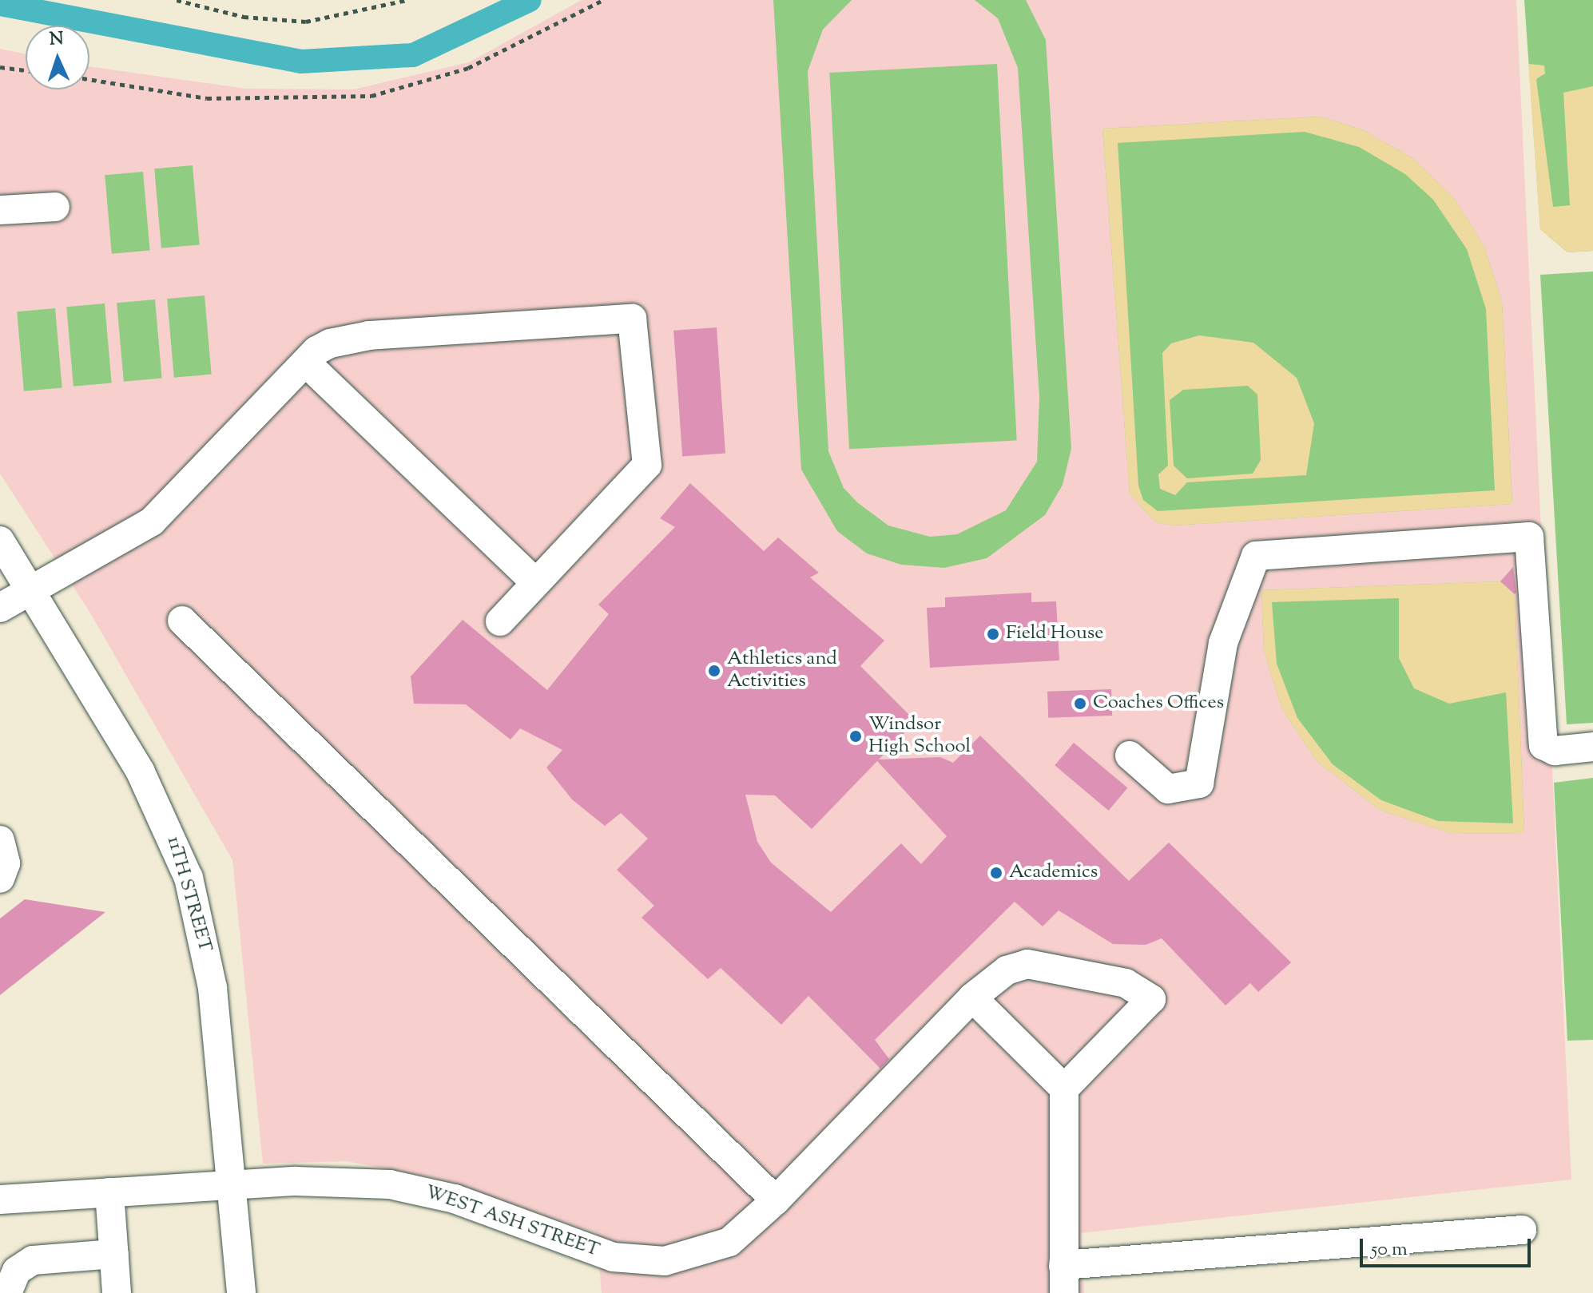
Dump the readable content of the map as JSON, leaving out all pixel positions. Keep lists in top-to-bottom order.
{
  "streets": {
    "street": ["11TH STREET", "WEST ASH STREET"]
  },
  "crossings": [
    ["11TH STREET", "WEST ASH STREET"]
  ],
  "places": [
    "Field House",
    "Athletics and Activities",
    "Coaches Offices",
    "Windsor High School",
    "Academics"
  ],
  "scale_bar": "50 m",
  "north": "top"
}
